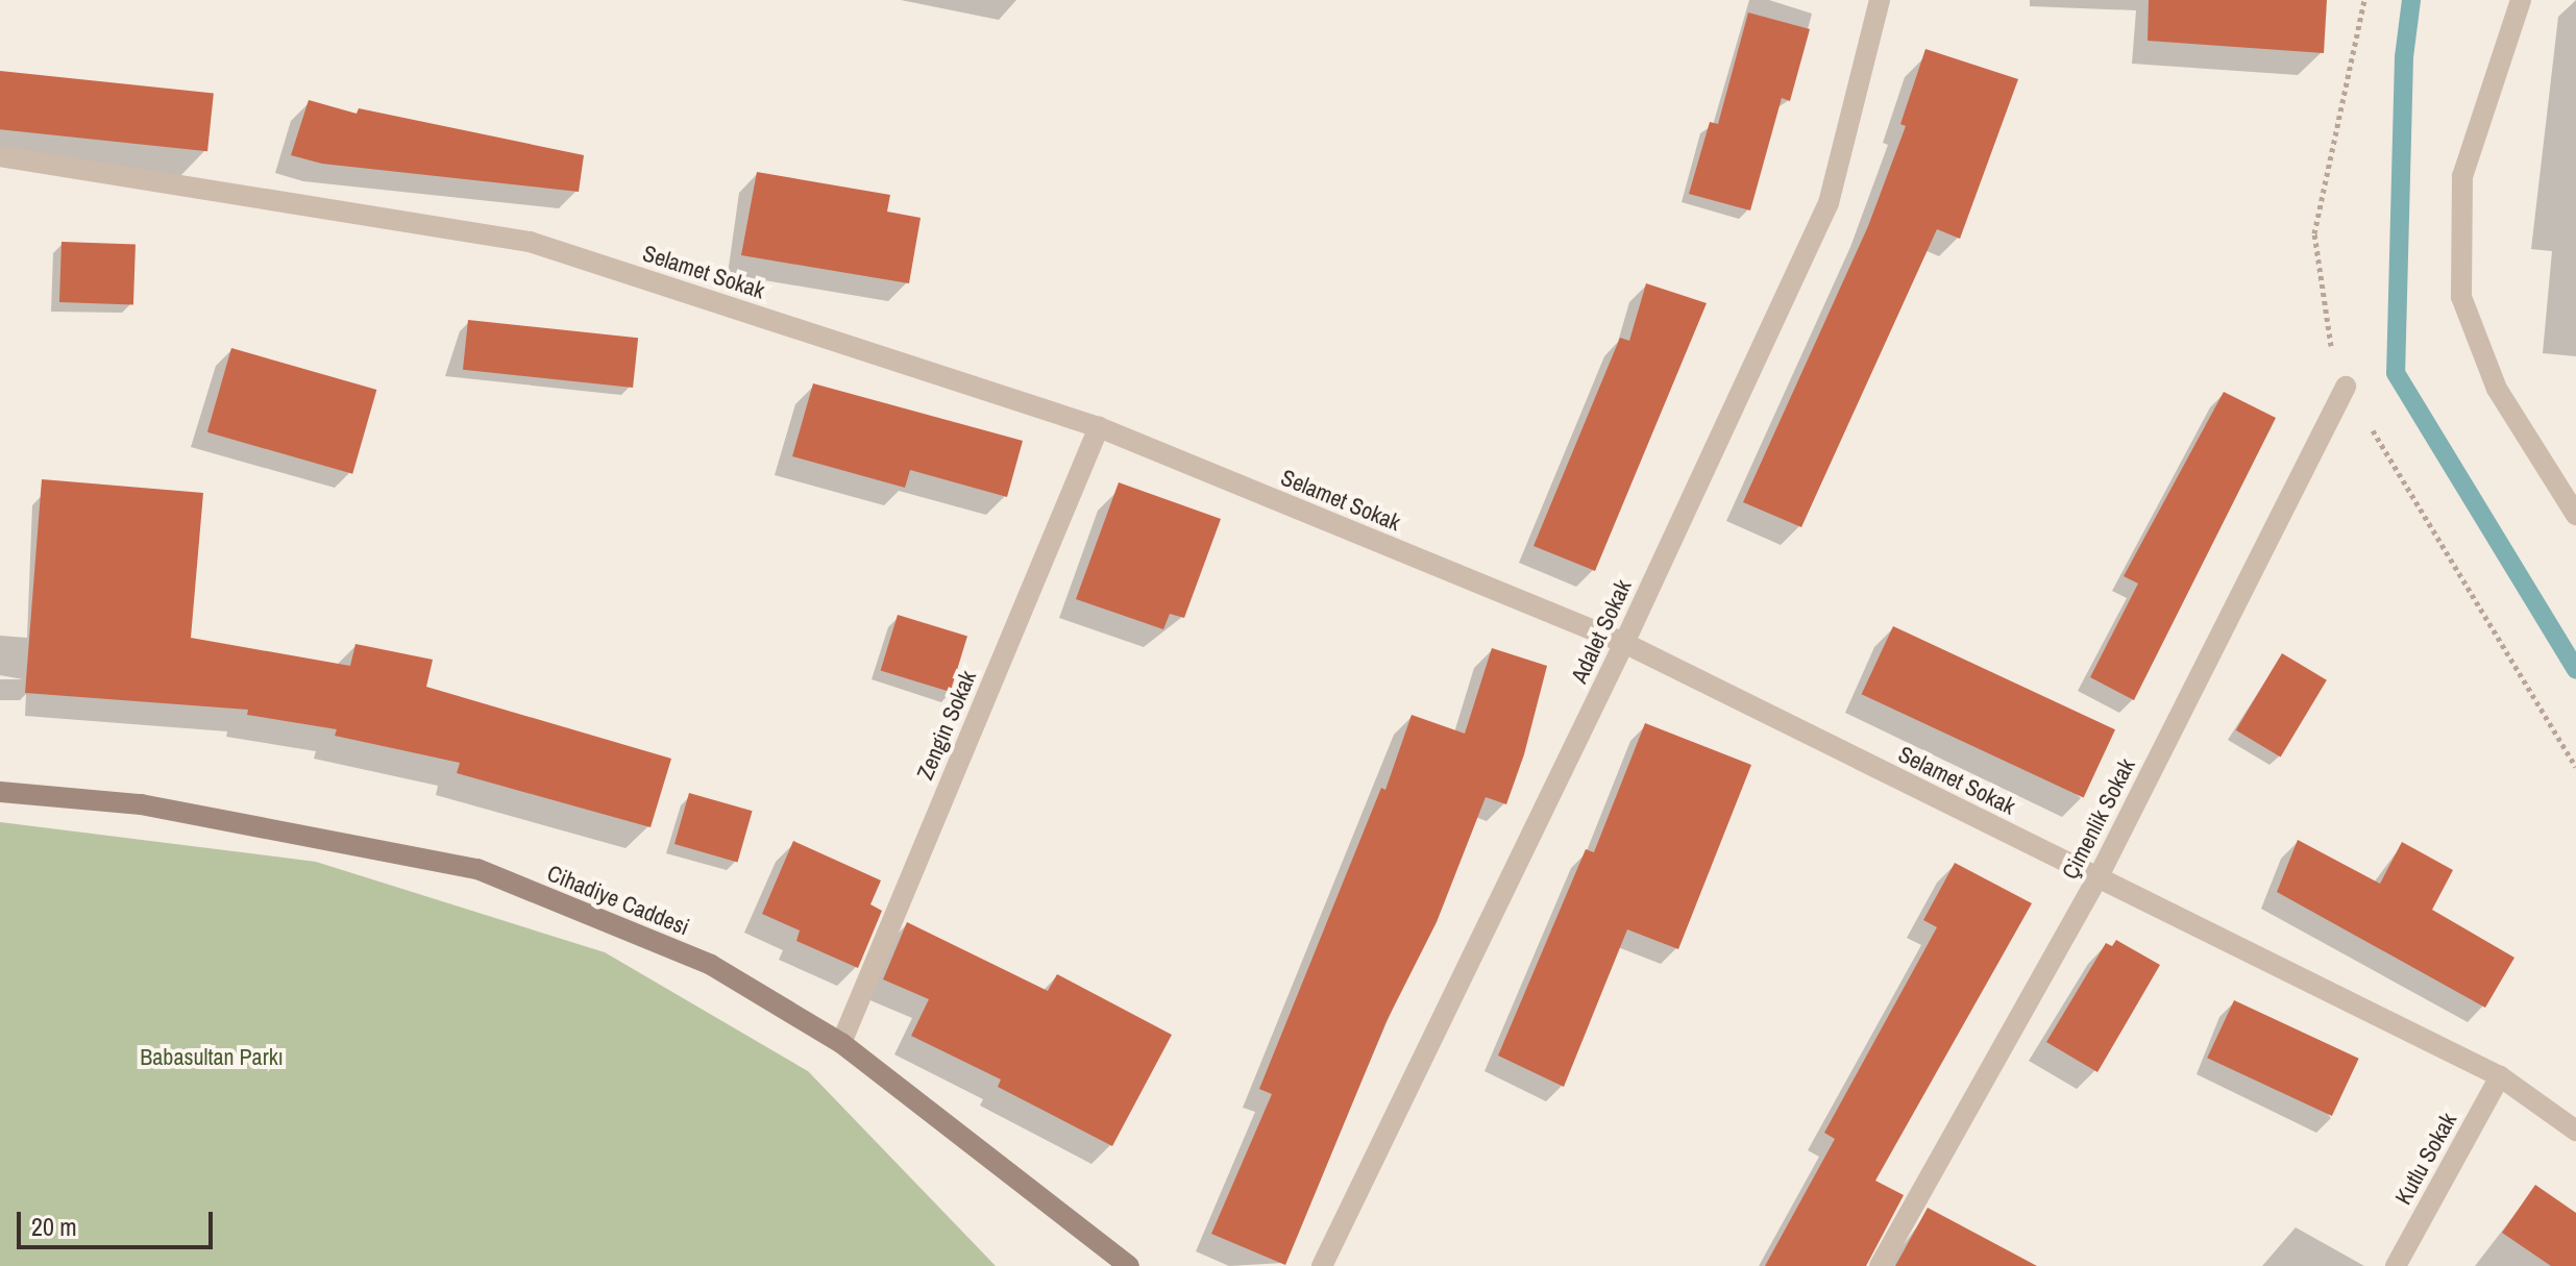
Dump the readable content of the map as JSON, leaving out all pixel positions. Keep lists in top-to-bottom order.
{
  "streets": {
    "street": [
      "Selamet Sokak",
      "Adalet Sokak",
      "Zengin Sokak",
      "Çimenlik Sokak",
      "Cihadiye Caddesi",
      "Kutlu Sokak"
    ]
  },
  "crossings": [
    ["Selamet Sokak", "Adalet Sokak"],
    ["Selamet Sokak", "Zengin Sokak"],
    ["Selamet Sokak", "Çimenlik Sokak"],
    ["Selamet Sokak", "Kutlu Sokak"],
    ["Zengin Sokak", "Cihadiye Caddesi"]
  ],
  "parks": ["Babasultan Parkı"],
  "scale_bar": "20 m"
}
